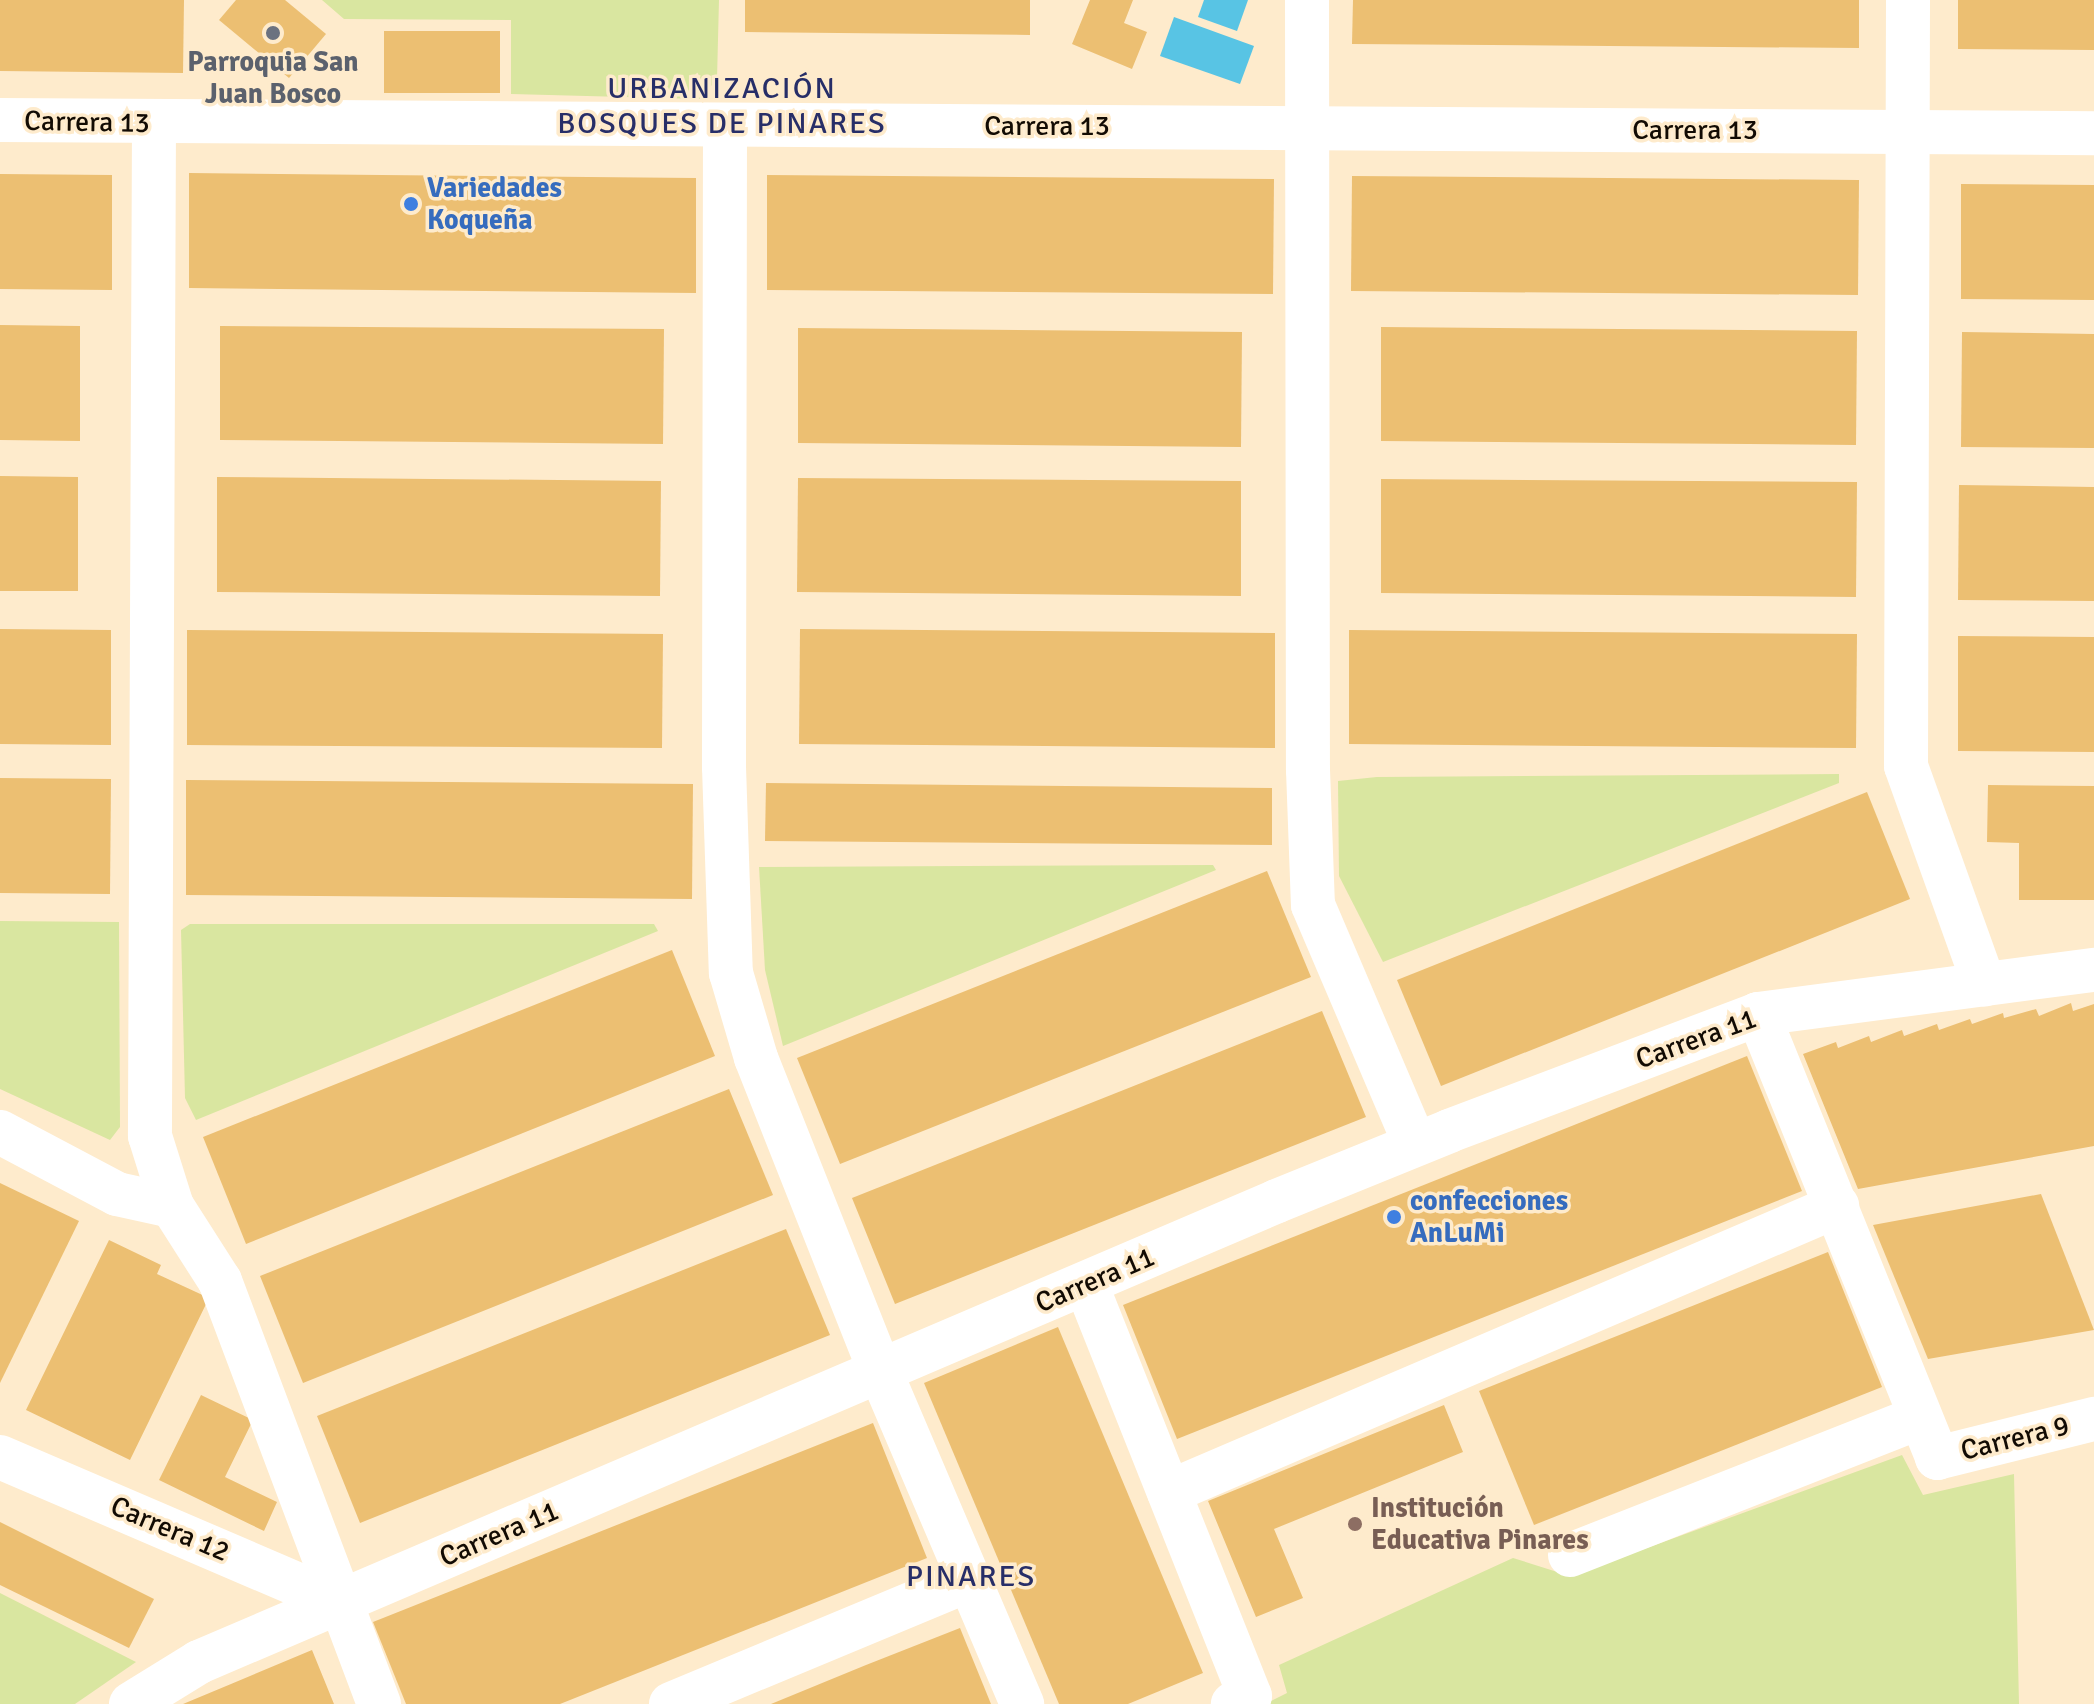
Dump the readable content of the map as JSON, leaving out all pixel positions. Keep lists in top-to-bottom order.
{
  "streets": {
    "street": [
      "Carrera 13",
      "Carrera 11",
      "Carrera 9",
      "Carrera 12"
    ]
  },
  "crossings": [
    ["Carrera 11", "Carrera 12"]
  ],
  "districts": ["URBANIZACIÓN BOSQUES DE PINARES", "PINARES"],
  "places": [
    "Parroquia San Juan Bosco",
    "Variedades Koqueña",
    "confecciones AnLuMi",
    "Institución Educativa Pinares"
  ]
}
